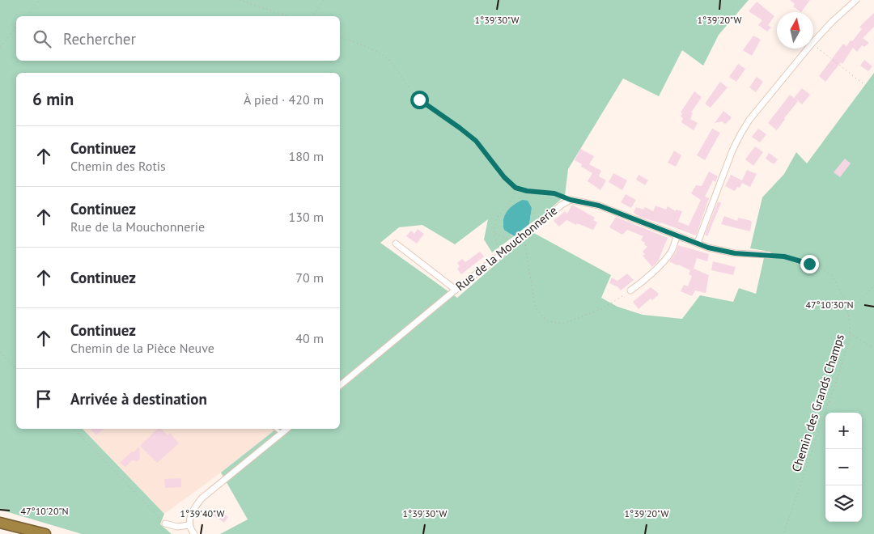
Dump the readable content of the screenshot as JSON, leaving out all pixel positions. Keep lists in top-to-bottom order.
{
  "streets": {
    "street": ["Rue de la Mouchonnerie"],
    "path": ["Chemin des Grands Champs"]
  },
  "crossings": [
    ["Rue de la Mouchonnerie", "Chemin des Grands Champs"]
  ],
  "north": "top",
  "page": {
    "search": "Rechercher",
    "heading": ["6 min", "À pied · 420 m"],
    "list": [
      ["Continuez", "Chemin des Rotis", "180 m"],
      ["Continuez", "Rue de la Mouchonnerie", "130 m"],
      ["Continuez", "70 m"],
      ["Continuez", "Chemin de la Pièce Neuve", "40 m"],
      "Arrivée à destination"
    ],
    "map_buttons": ["+", "−"]
  },
  "coordinates": [
    "1°39'30\"W",
    "1°39'20\"W",
    "47°10'30\"N",
    "47°10'20\"N",
    "1°39'40\"W"
  ]
}
